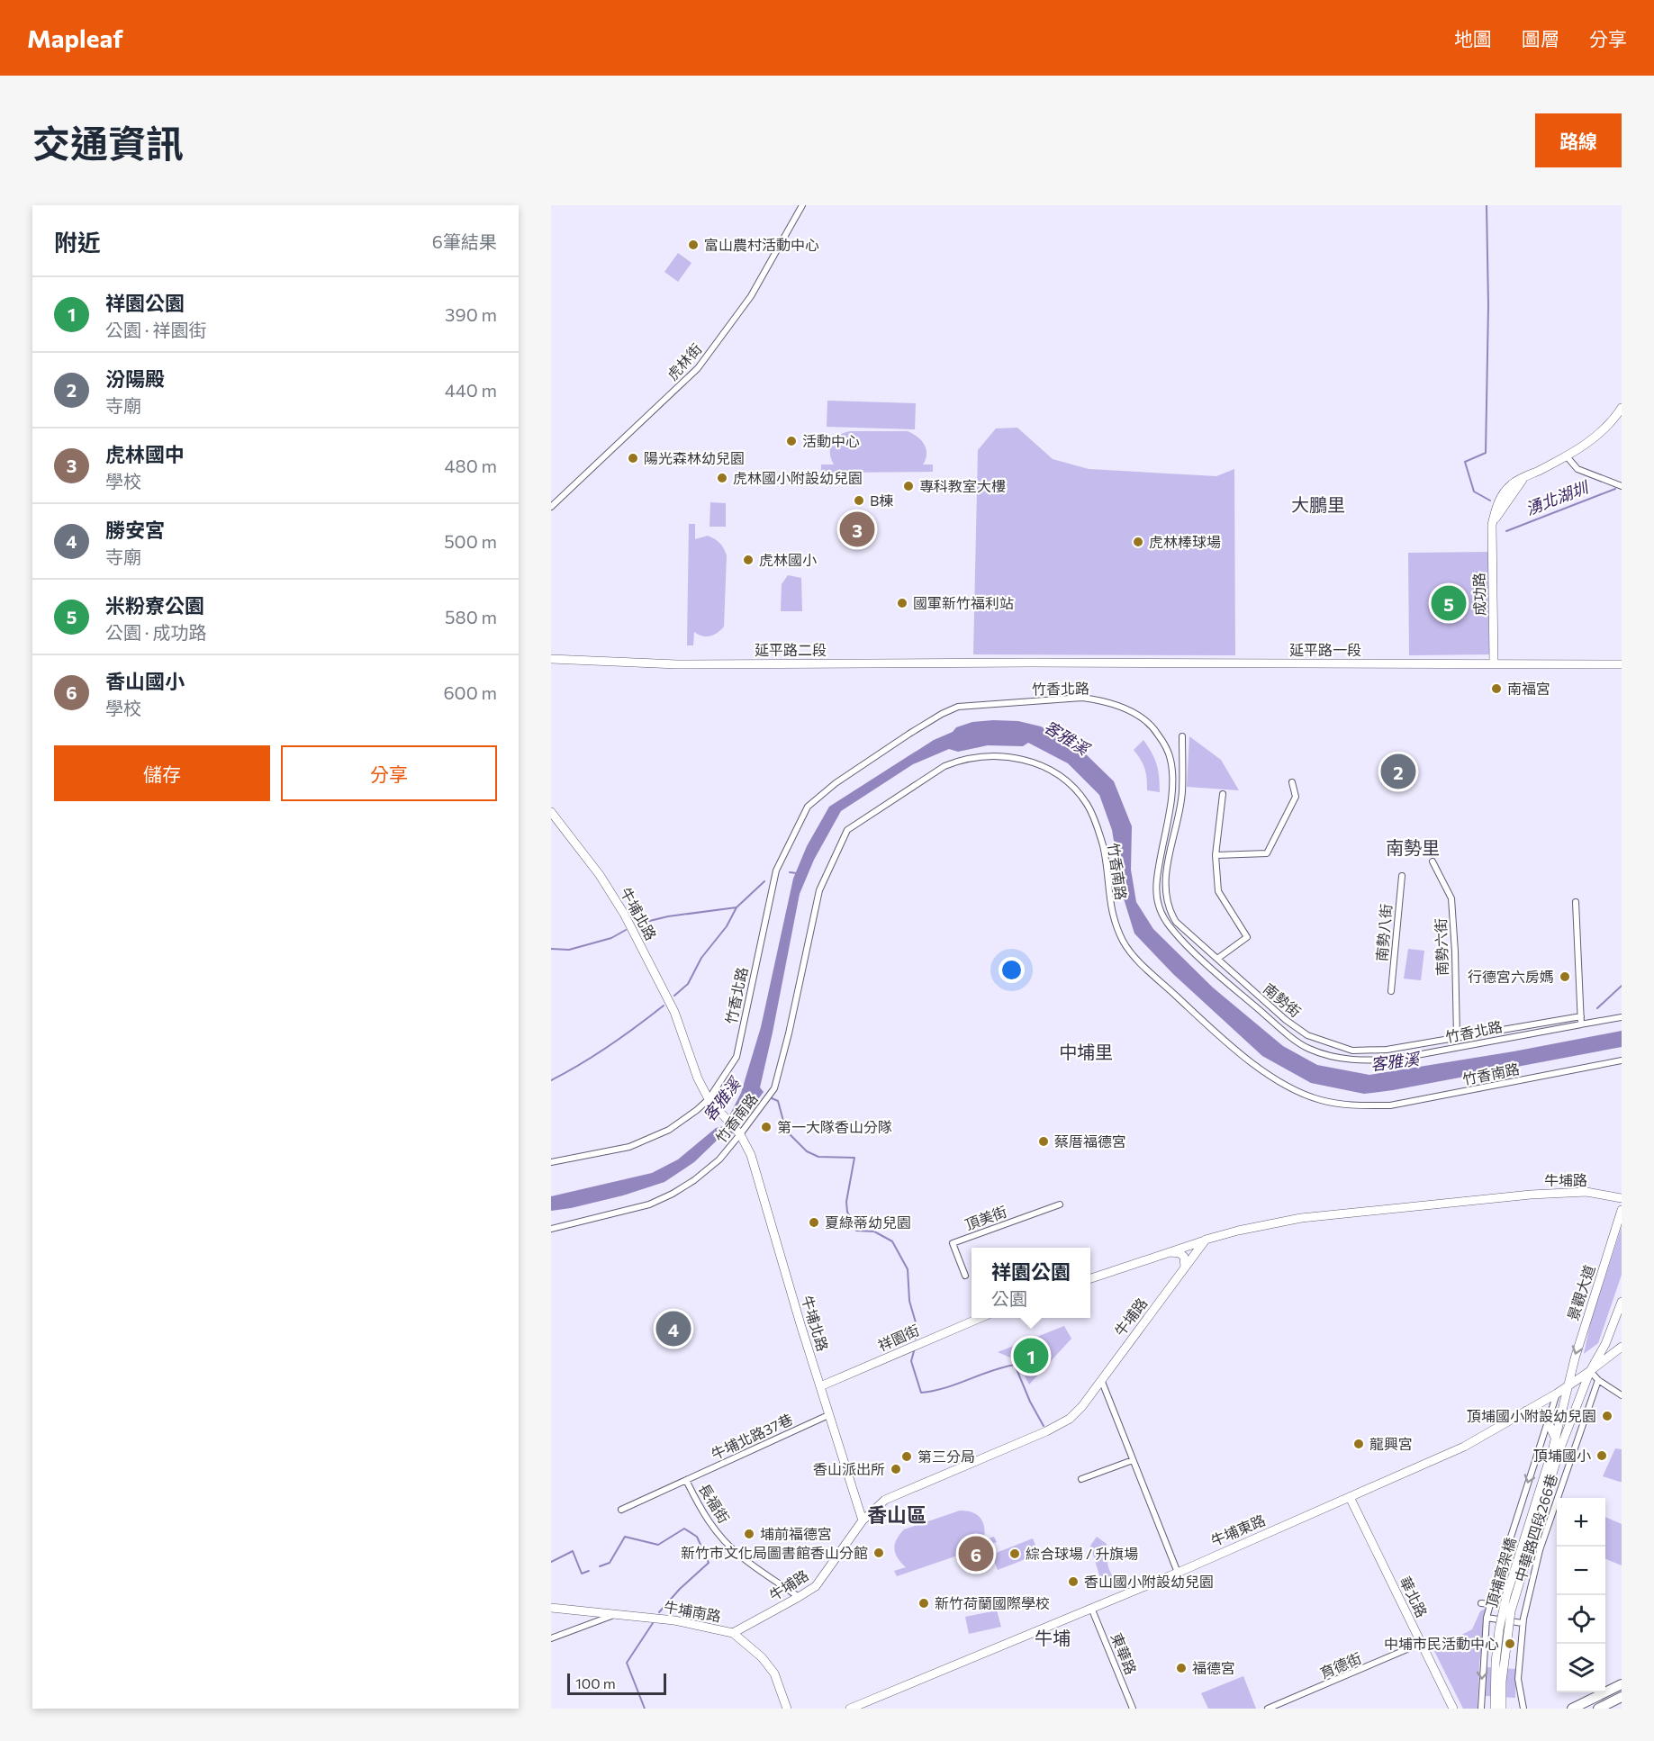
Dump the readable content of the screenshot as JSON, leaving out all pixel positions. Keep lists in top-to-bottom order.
{
  "streets": {
    "street": [
      "虎林街",
      "成功路",
      "延平路二段",
      "延平路一段",
      "竹香北路",
      "竹香南路",
      "牛埔北路",
      "南勢八街",
      "南勢六街",
      "南勢街",
      "牛埔路",
      "頂美街",
      "景觀大道",
      "祥園街",
      "牛埔北路37巷",
      "長福街",
      "中華路四段266巷",
      "牛埔東路",
      "頂埔高架橋",
      "華北路",
      "牛埔南路",
      "東華路",
      "育德街"
    ]
  },
  "crossings": [
    ["成功路", "延平路一段"],
    ["延平路二段", "延平路一段"],
    ["竹香北路", "牛埔北路"],
    ["竹香南路", "牛埔北路"],
    ["牛埔北路", "牛埔路"],
    ["牛埔北路", "祥園街"],
    ["牛埔北路", "牛埔北路37巷"],
    ["南勢六街", "南勢街"],
    ["牛埔路", "長福街"],
    ["牛埔路", "牛埔南路"],
    ["景觀大道", "牛埔東路"],
    ["景觀大道", "頂埔高架橋"],
    ["牛埔北路37巷", "長福街"],
    ["牛埔東路", "華北路"],
    ["牛埔東路", "東華路"],
    ["華北路", "育德街"]
  ],
  "districts": [
    "大鵬里",
    "南勢里",
    "中埔里",
    "香山區",
    "牛埔"
  ],
  "water": ["湧北湖圳", "客雅溪"],
  "places": [
    "富山農村活動中心",
    "活動中心",
    "陽光森林幼兒園",
    "虎林國小附設幼兒園",
    "專科教室大樓",
    "B棟",
    "虎林棒球場",
    "虎林國小",
    "國軍新竹福利站",
    "南福宮",
    "行德宮六房媽",
    "第一大隊香山分隊",
    "蔡厝福德宮",
    "夏綠蒂幼兒園",
    "頂埔國小附設幼兒園",
    "龍興宮",
    "頂埔國小",
    "第三分局",
    "香山派出所",
    "埔前福德宮",
    "新竹市文化局圖書館香山分館",
    "綜合球場 / 升旗場",
    "香山國小附設幼兒園",
    "新竹荷蘭國際學校",
    "中埔市民活動中心",
    "福德宮"
  ],
  "scale_bar": "100 m",
  "page": {
    "header": "Mapleaf",
    "nav": ["地圖", "圖層", "分享"],
    "title": "交通資訊",
    "buttons": [
      "路線",
      ["儲存", "分享"]
    ],
    "heading": ["附近", "6筆結果"],
    "list": [
      {
        "mark": "1",
        "name": "祥園公園",
        "note": "公園 · 祥園街",
        "value": "390 m"
      },
      {
        "mark": "2",
        "name": "汾陽殿",
        "note": "寺廟",
        "value": "440 m"
      },
      {
        "mark": "3",
        "name": "虎林國中",
        "note": "學校",
        "value": "480 m"
      },
      {
        "mark": "4",
        "name": "勝安宮",
        "note": "寺廟",
        "value": "500 m"
      },
      {
        "mark": "5",
        "name": "米粉寮公園",
        "note": "公園 · 成功路",
        "value": "580 m"
      },
      {
        "mark": "6",
        "name": "香山國小",
        "note": "學校",
        "value": "600 m"
      }
    ],
    "pins": [
      "3",
      "5",
      "2",
      "4",
      "1",
      "6"
    ],
    "popup": ["祥園公園", "公園"],
    "map_buttons": ["+", "−"],
    "scale": "100 m"
  }
}
